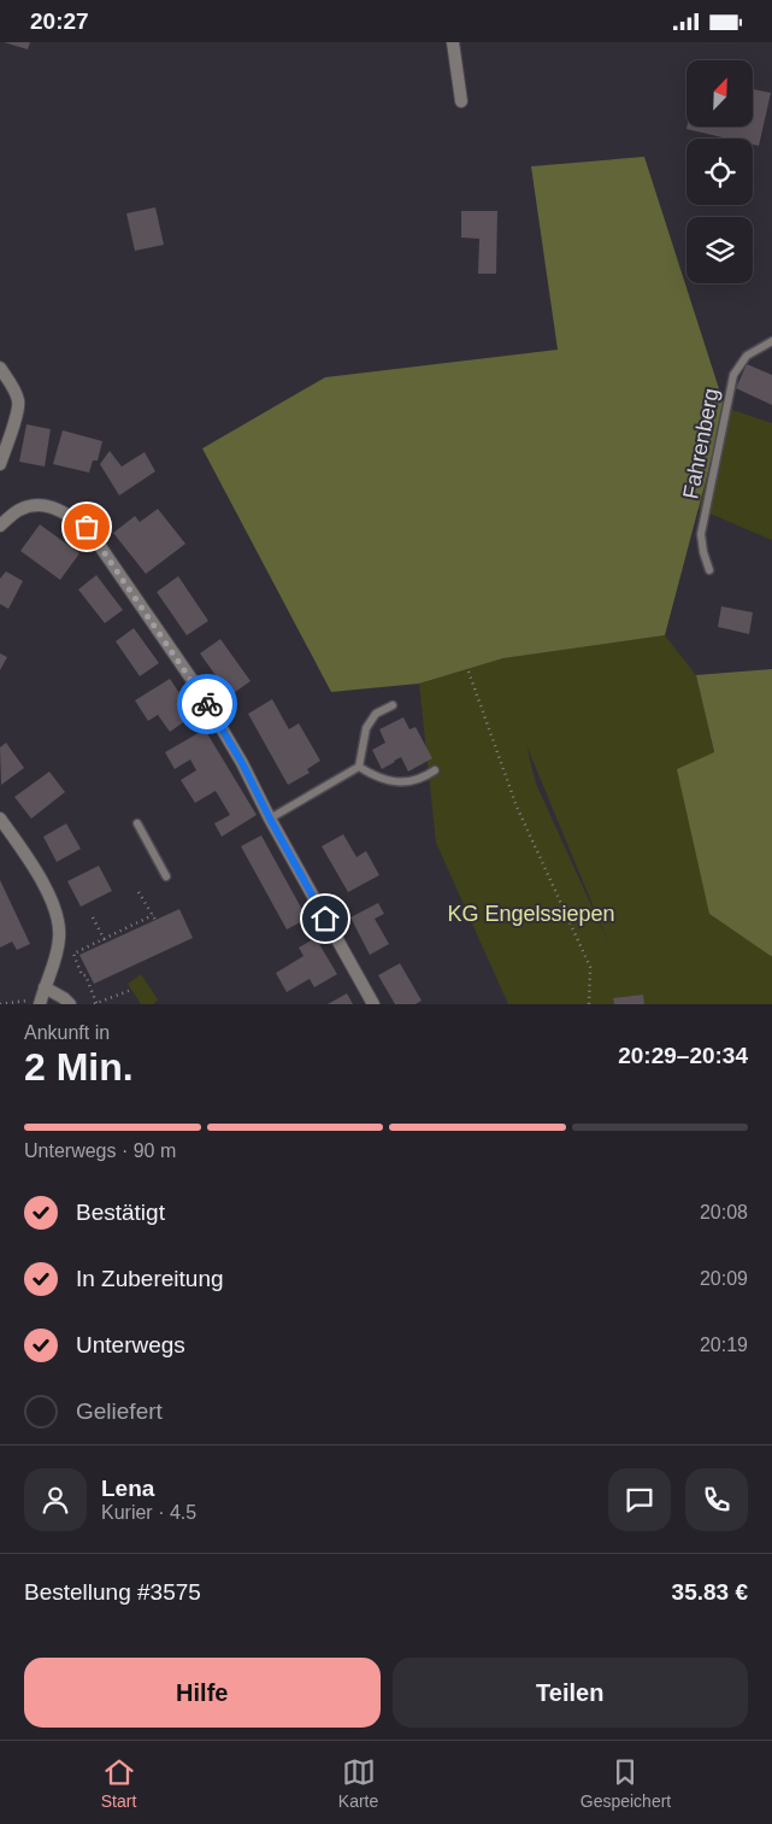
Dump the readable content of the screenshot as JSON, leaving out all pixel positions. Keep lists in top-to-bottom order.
{
  "streets": {
    "lane": ["Fahrenberg"]
  },
  "parks": ["KG Engelssiepen"],
  "north": "top right",
  "page": {
    "status": "20:27",
    "heading": ["2 Min.", "Ankunft in", "20:29–20:34"],
    "panel": [
      "Lena",
      "Kurier · 4.5",
      "Bestellung #3575",
      "35.83 €"
    ],
    "bar": "Unterwegs · 90 m",
    "list": [
      ["Bestätigt", "20:08"],
      ["In Zubereitung", "20:09"],
      ["Unterwegs", "20:19"],
      "Geliefert"
    ],
    "buttons": ["Hilfe", "Teilen"],
    "tabs": ["Start", "Karte", "Gespeichert"]
  }
}
